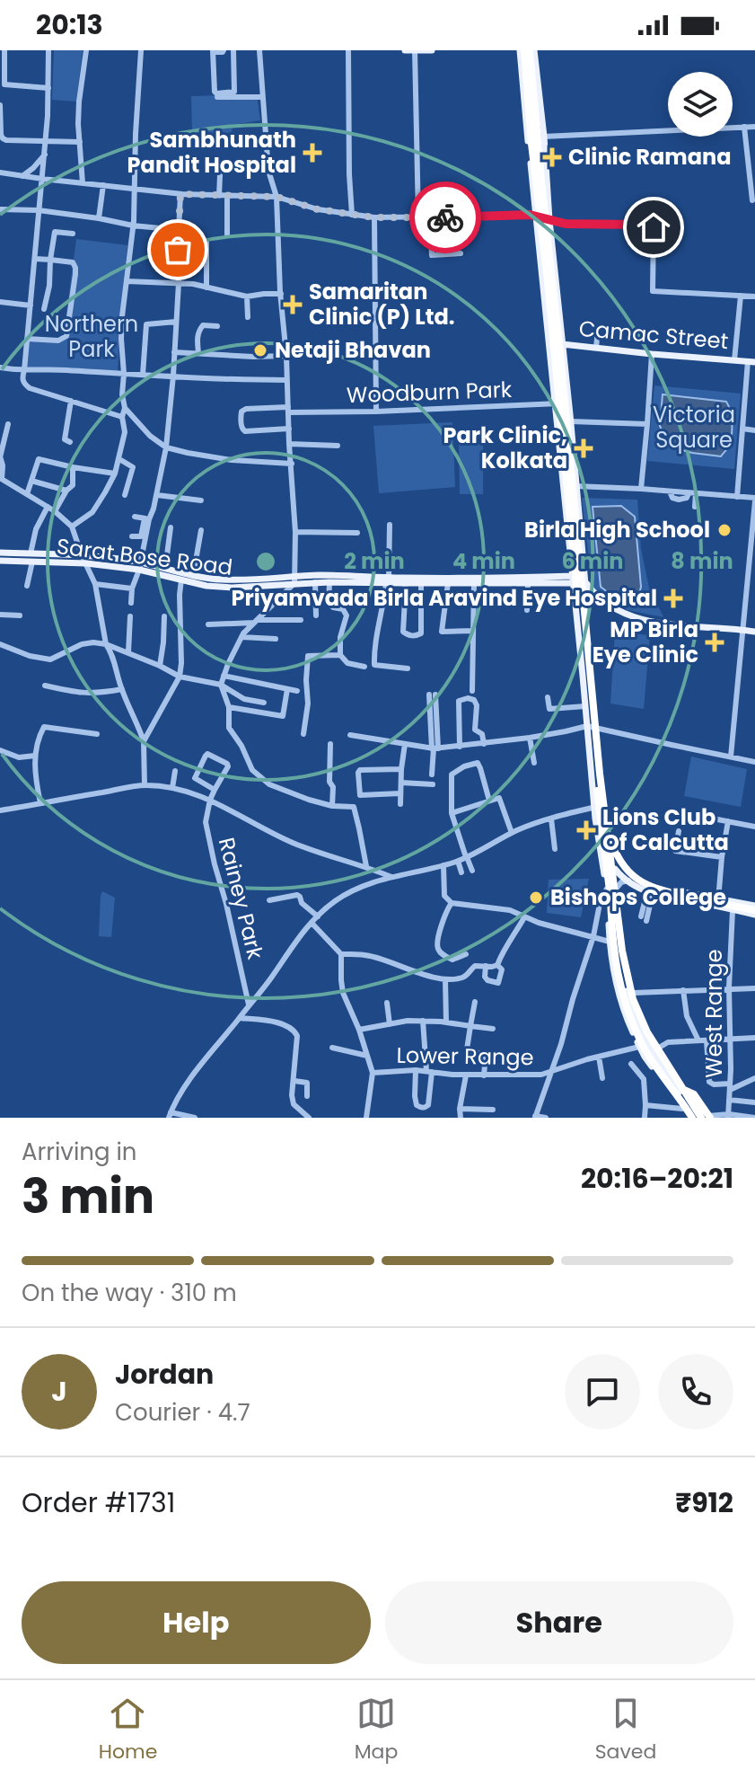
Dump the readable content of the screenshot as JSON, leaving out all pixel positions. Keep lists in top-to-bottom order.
{
  "streets": {
    "main road": ["Camac Street", "Sarat Bose Road"],
    "street": [
      "Woodburn Park",
      "Rainey Park",
      "West Range",
      "Lower Range"
    ]
  },
  "parks": ["Northern Park", "Victoria Square"],
  "places": {
    "health": [
      "Sambhunath Pandit Hospital",
      "Clinic Ramana",
      "Samaritan Clinic (P) Ltd.",
      "Park Clinic, Kolkata",
      "Priyamvada Birla Aravind Eye Hospital",
      "MP Birla Eye Clinic",
      "Lions Club Of Calcutta"
    ],
    "other": ["Netaji Bhavan", "Birla High School", "Bishops College"]
  },
  "page": {
    "status": "20:13",
    "heading": ["3 min", "Arriving in", "20:16–20:21"],
    "panel": [
      "Jordan",
      "Courier · 4.7",
      "Order #1731",
      "₹912"
    ],
    "bar": "On the way · 310 m",
    "round": "J",
    "buttons": ["Help", "Share"],
    "tabs": ["Home", "Map", "Saved"]
  },
  "rings": [
    "2 min",
    "4 min",
    "6 min",
    "8 min"
  ]
}
